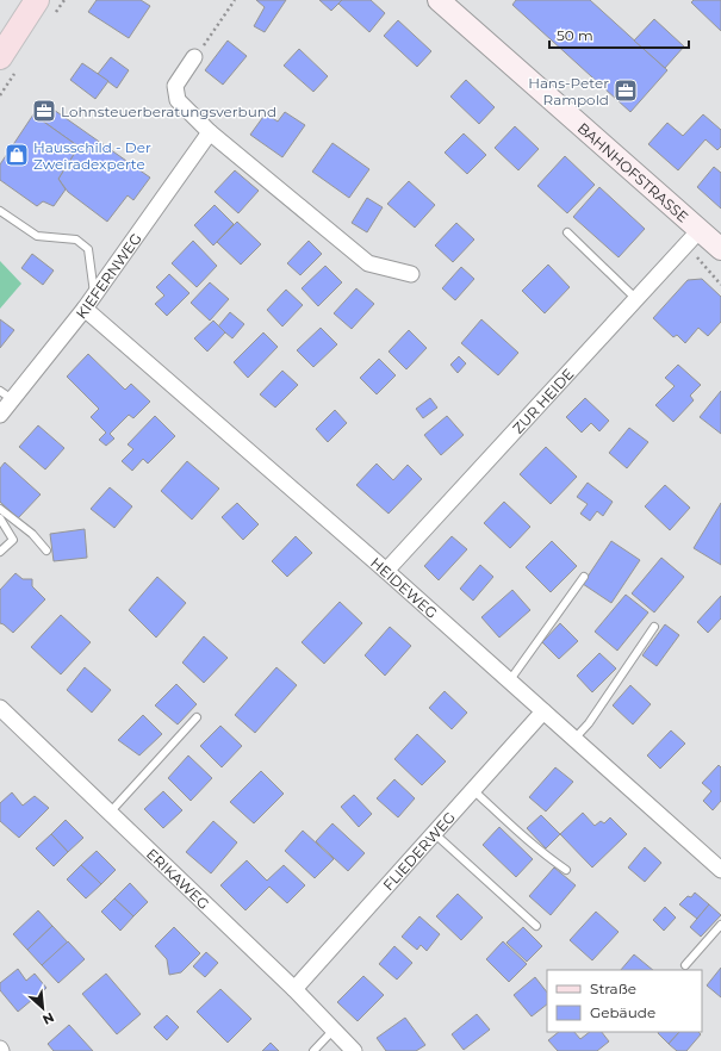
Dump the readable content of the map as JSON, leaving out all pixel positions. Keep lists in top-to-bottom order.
{
  "streets": {
    "street": [
      "BAHNHOFSTRASSE",
      "KIEFERNWEG",
      "ZUR HEIDE",
      "HEIDEWEG",
      "FLIEDERWEG",
      "ERIKAWEG"
    ]
  },
  "crossings": [
    ["BAHNHOFSTRASSE", "ZUR HEIDE"],
    ["KIEFERNWEG", "HEIDEWEG"],
    ["ZUR HEIDE", "HEIDEWEG"],
    ["HEIDEWEG", "FLIEDERWEG"],
    ["FLIEDERWEG", "ERIKAWEG"]
  ],
  "places": {
    "office": ["Hans-Peter Rampold", "Lohnsteuerberatungsverbund"],
    "shop": ["Hausschild - Der Zweiradexperte"]
  },
  "legend": ["Straße", "Gebäude"],
  "scale_bar": "50 m",
  "north": "bottom right"
}
